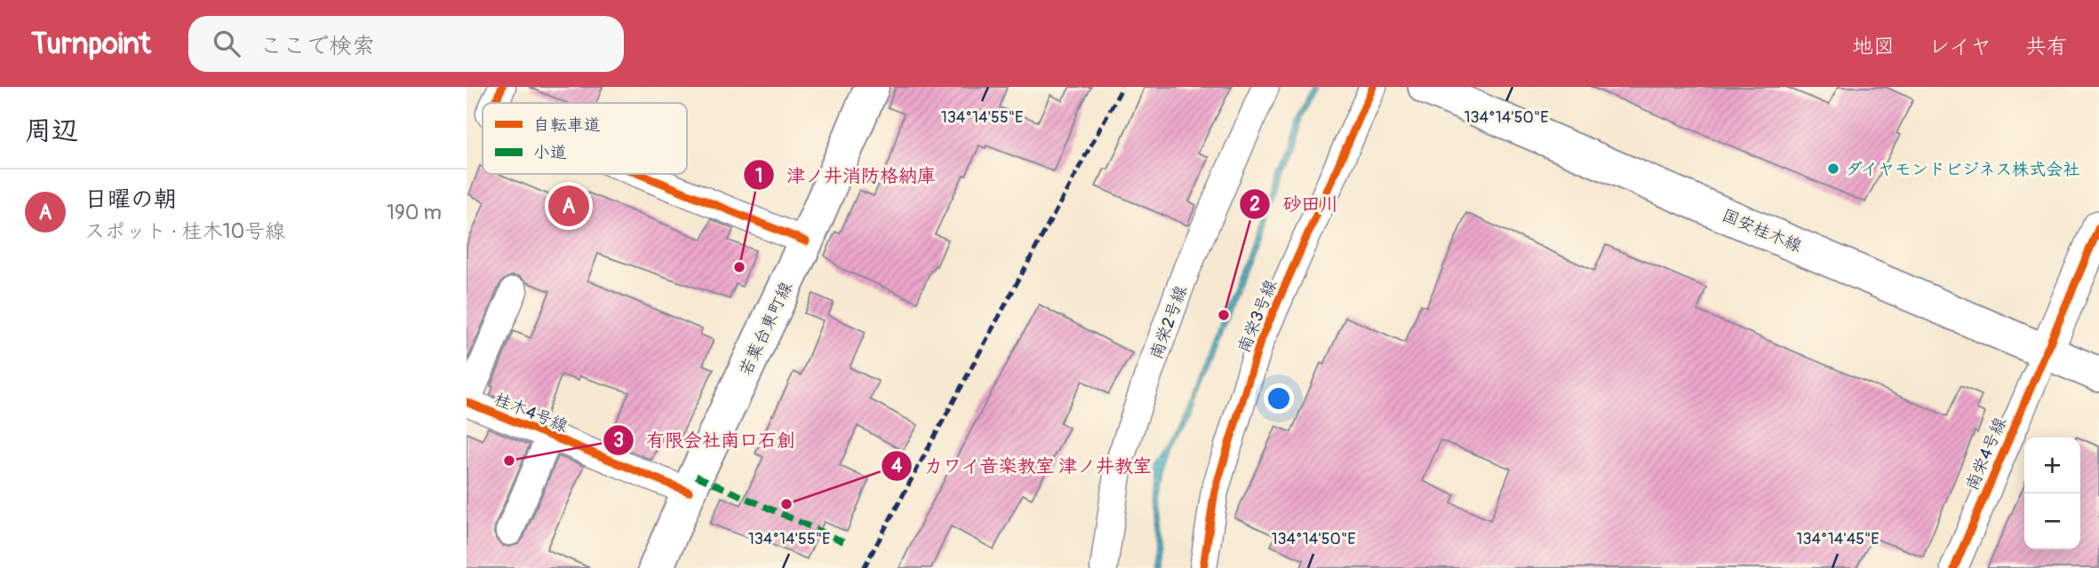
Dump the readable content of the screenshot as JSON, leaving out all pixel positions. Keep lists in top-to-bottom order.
{
  "streets": {
    "main road": ["国安桂木線", "若葉台東町線"],
    "street": [
      "南栄3号線",
      "南栄2号線",
      "桂木4号線",
      "南栄4号線"
    ]
  },
  "crossings": [
    ["国安桂木線", "南栄4号線"],
    ["若葉台東町線", "桂木4号線"]
  ],
  "places": [
    "ダイヤモンドビジネス株式会社",
    "津ノ井消防格納庫",
    "砂田川",
    "有限会社南口石創",
    "カワイ音楽教室 津ノ井教室"
  ],
  "legend": ["自転車道", "小道"],
  "page": {
    "header": "Turnpoint",
    "search": "ここで検索",
    "nav": ["地図", "レイヤ", "共有"],
    "heading": "周辺",
    "list": [
      {
        "mark": "A",
        "name": "日曜の朝",
        "note": "スポット · 桂木10号線",
        "value": "190 m"
      }
    ],
    "pins": "A",
    "map_buttons": ["+", "−"]
  },
  "coordinates": ["134°14'55\"E", "134°14'50\"E", "134°14'45\"E"]
}
